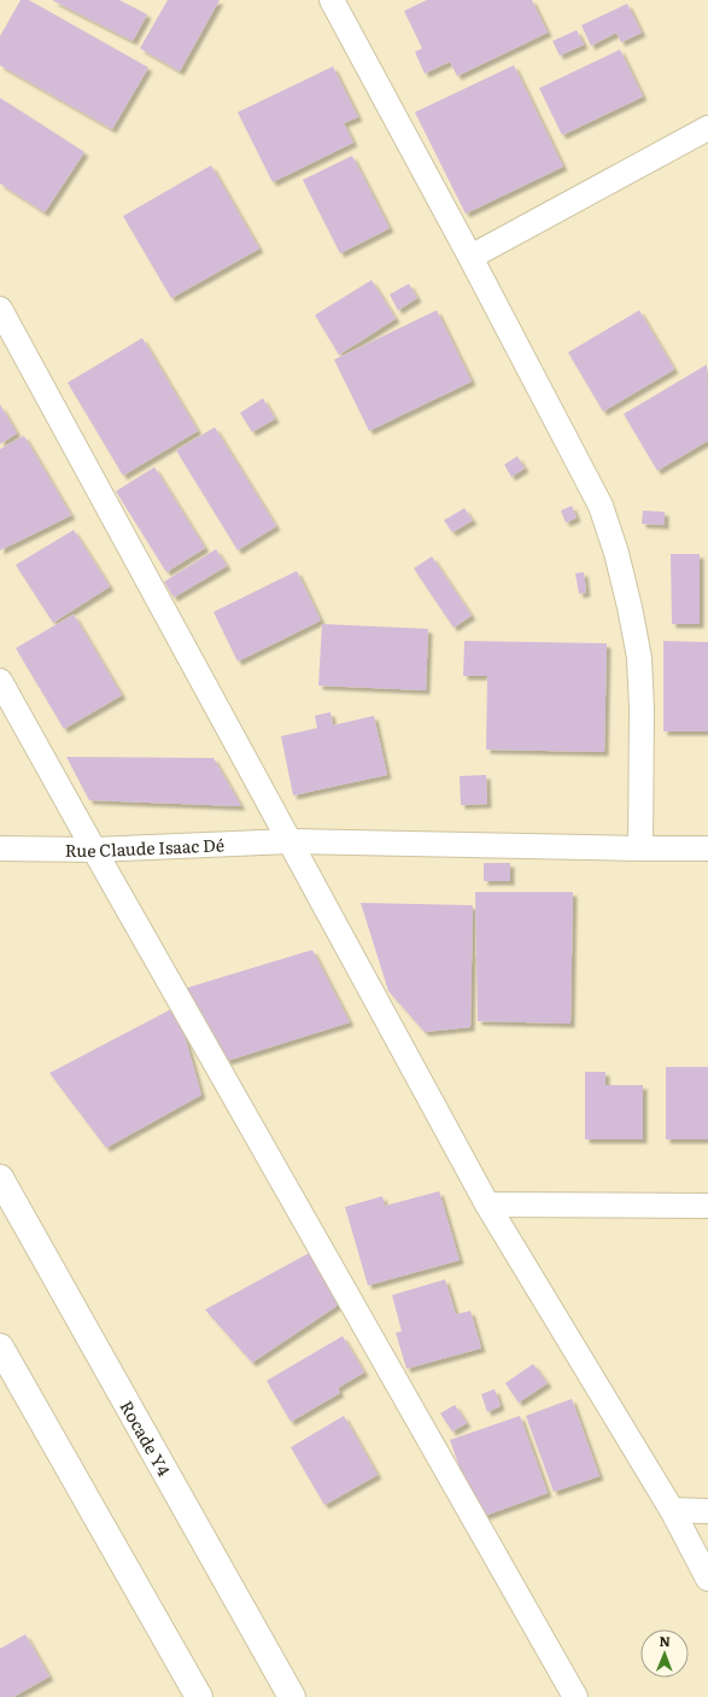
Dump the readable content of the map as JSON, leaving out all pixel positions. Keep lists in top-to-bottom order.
{
  "streets": {
    "highway": ["Rocade Y4"],
    "street": ["Rue Claude Isaac Dé"]
  },
  "north": "top"
}
